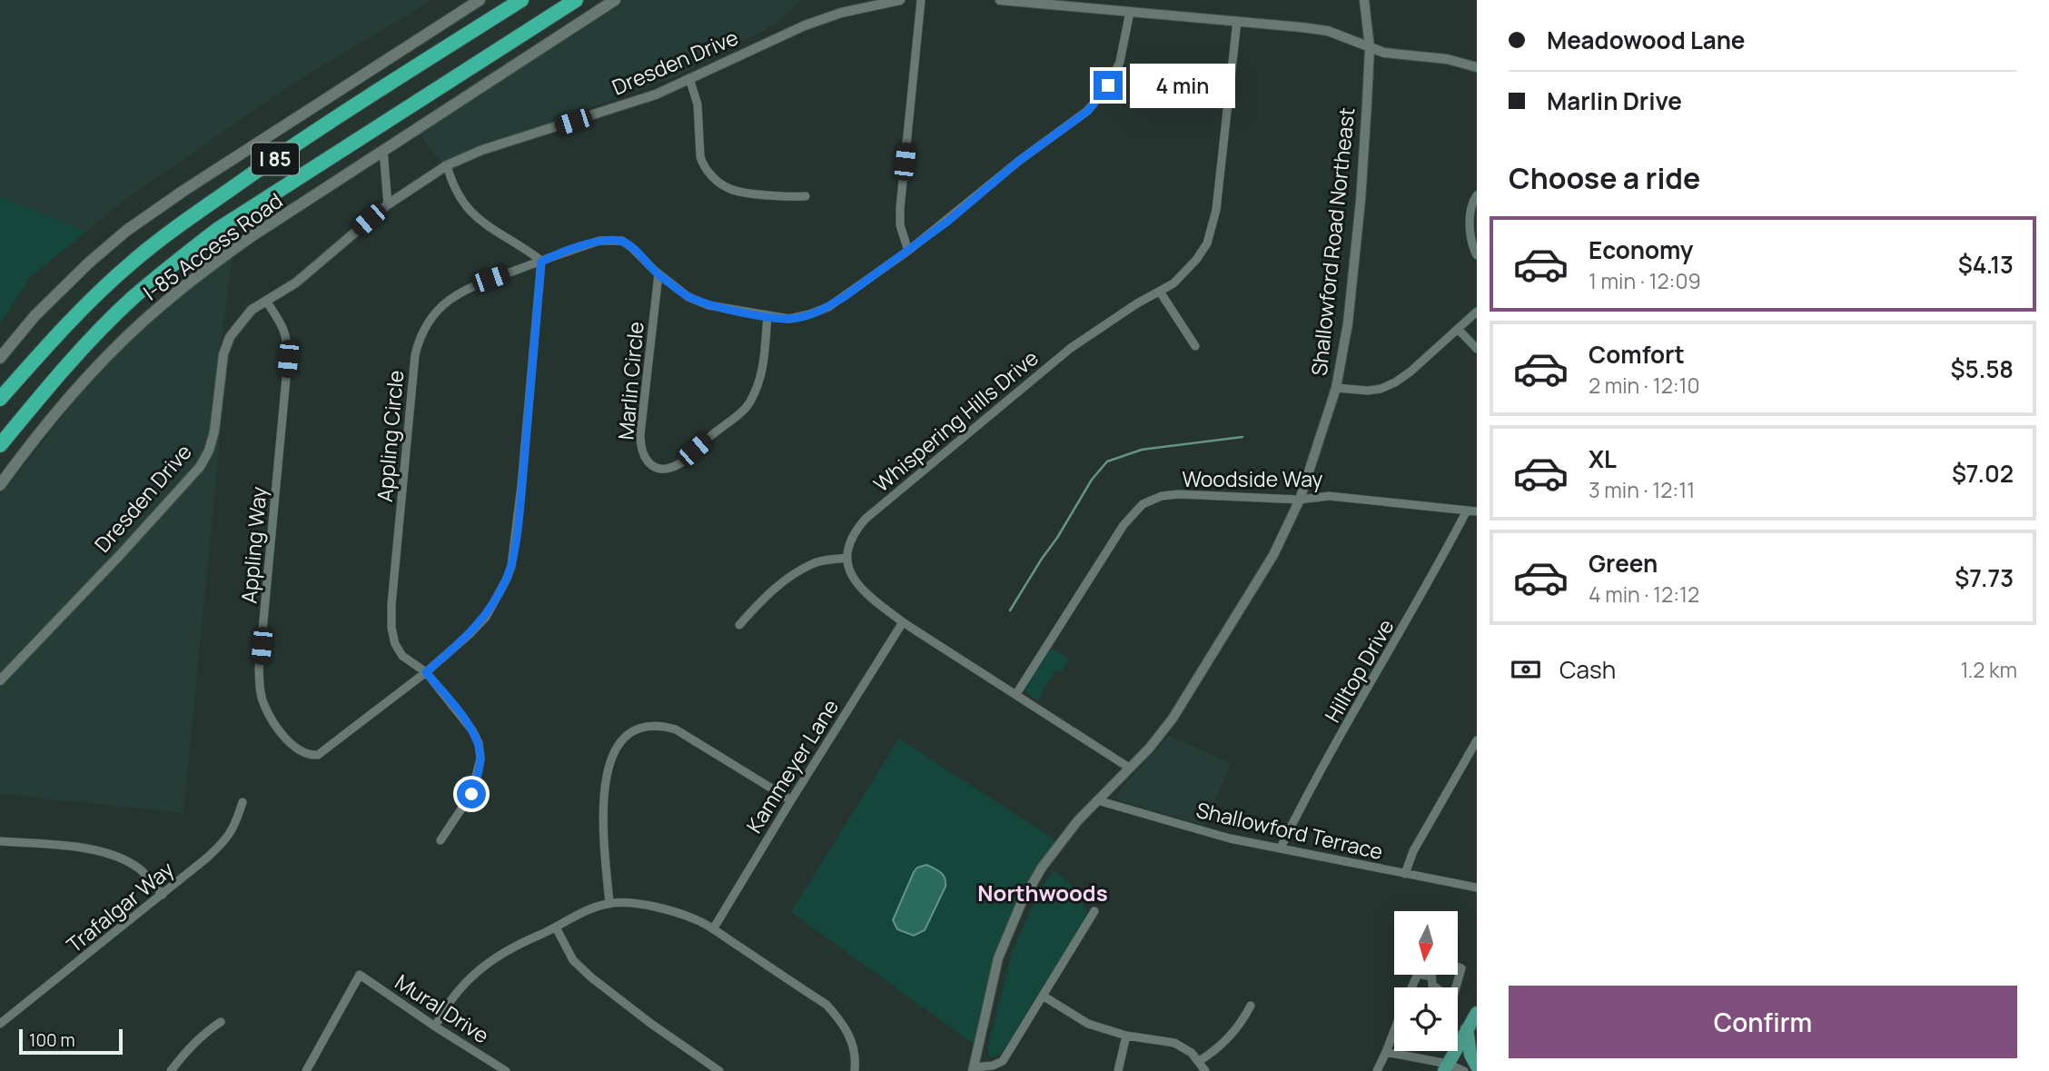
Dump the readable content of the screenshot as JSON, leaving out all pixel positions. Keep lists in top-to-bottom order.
{
  "streets": {
    "highway": ["I 85"],
    "main road": ["I-85 Access Road"],
    "street": [
      "Dresden Drive",
      "Shallowford Road Northeast",
      "Marlin Circle",
      "Whispering Hills Drive",
      "Appling Circle",
      "Woodside Way",
      "Appling Way",
      "Hilltop Drive",
      "Kammeyer Lane",
      "Shallowford Terrace",
      "Trafalgar Way",
      "Mural Drive"
    ]
  },
  "crossings": [
    ["Dresden Drive", "Appling Way"],
    ["Shallowford Road Northeast", "Woodside Way"],
    ["Shallowford Road Northeast", "Shallowford Terrace"],
    ["Marlin Circle", "Appling Circle"],
    ["Appling Circle", "Appling Way"],
    ["Woodside Way", "Hilltop Drive"],
    ["Hilltop Drive", "Shallowford Terrace"]
  ],
  "districts": ["Northwoods"],
  "scale_bar": "100 m",
  "north": "bottom",
  "page": {
    "banner": ["Meadowood Lane", "Marlin Drive"],
    "bubble": "4 min",
    "heading": "Choose a ride",
    "list": [
      {
        "name": "Economy",
        "note": "1 min · 12:09",
        "value": "$4.13"
      },
      {
        "name": "Comfort",
        "note": "2 min · 12:10",
        "value": "$5.58"
      },
      {
        "name": "XL",
        "note": "3 min · 12:11",
        "value": "$7.02"
      },
      {
        "name": "Green",
        "note": "4 min · 12:12",
        "value": "$7.73"
      }
    ],
    "pay": ["Cash", "1.2 km"],
    "buttons": "Confirm",
    "scale": "100 m"
  }
}
